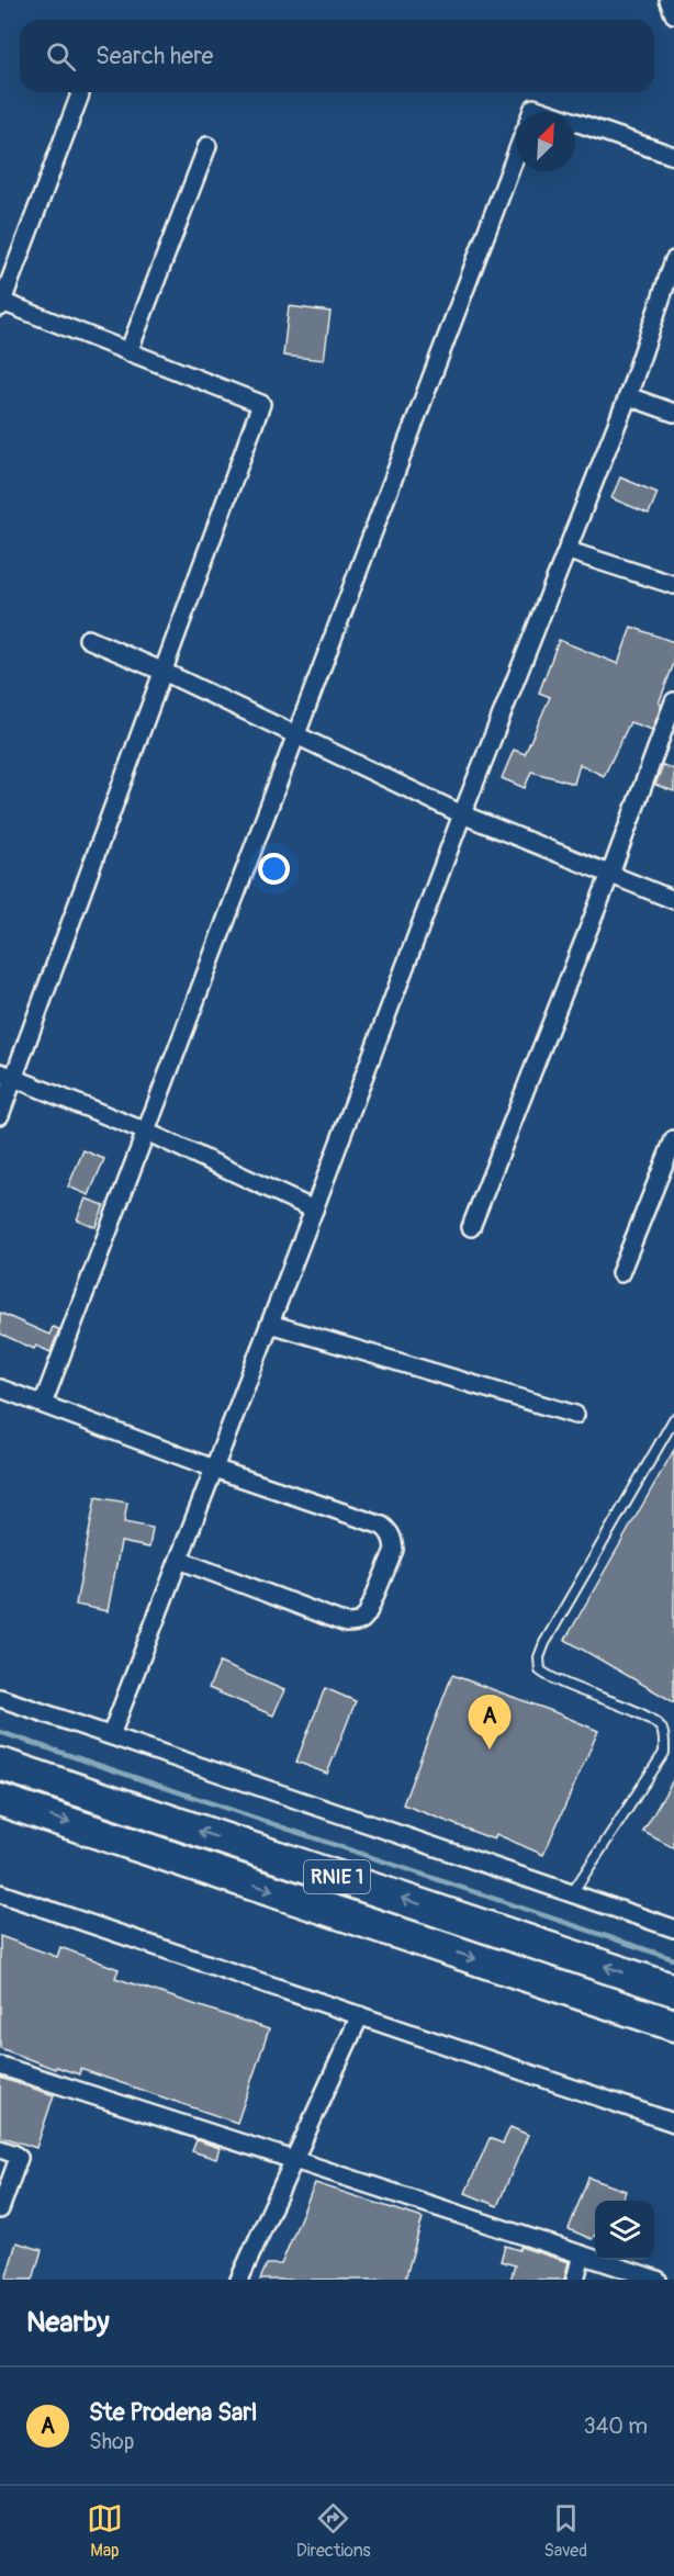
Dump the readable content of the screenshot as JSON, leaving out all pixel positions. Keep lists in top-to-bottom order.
{
  "streets": {
    "highway": ["RNIE 1"]
  },
  "north": "top right",
  "page": {
    "search": "Search here",
    "pins": "A",
    "heading": "Nearby",
    "list": [
      {
        "mark": "A",
        "name": "Ste Prodena Sarl",
        "note": "Shop",
        "value": "340 m"
      }
    ],
    "nav": ["Map", "Directions", "Saved"]
  }
}
